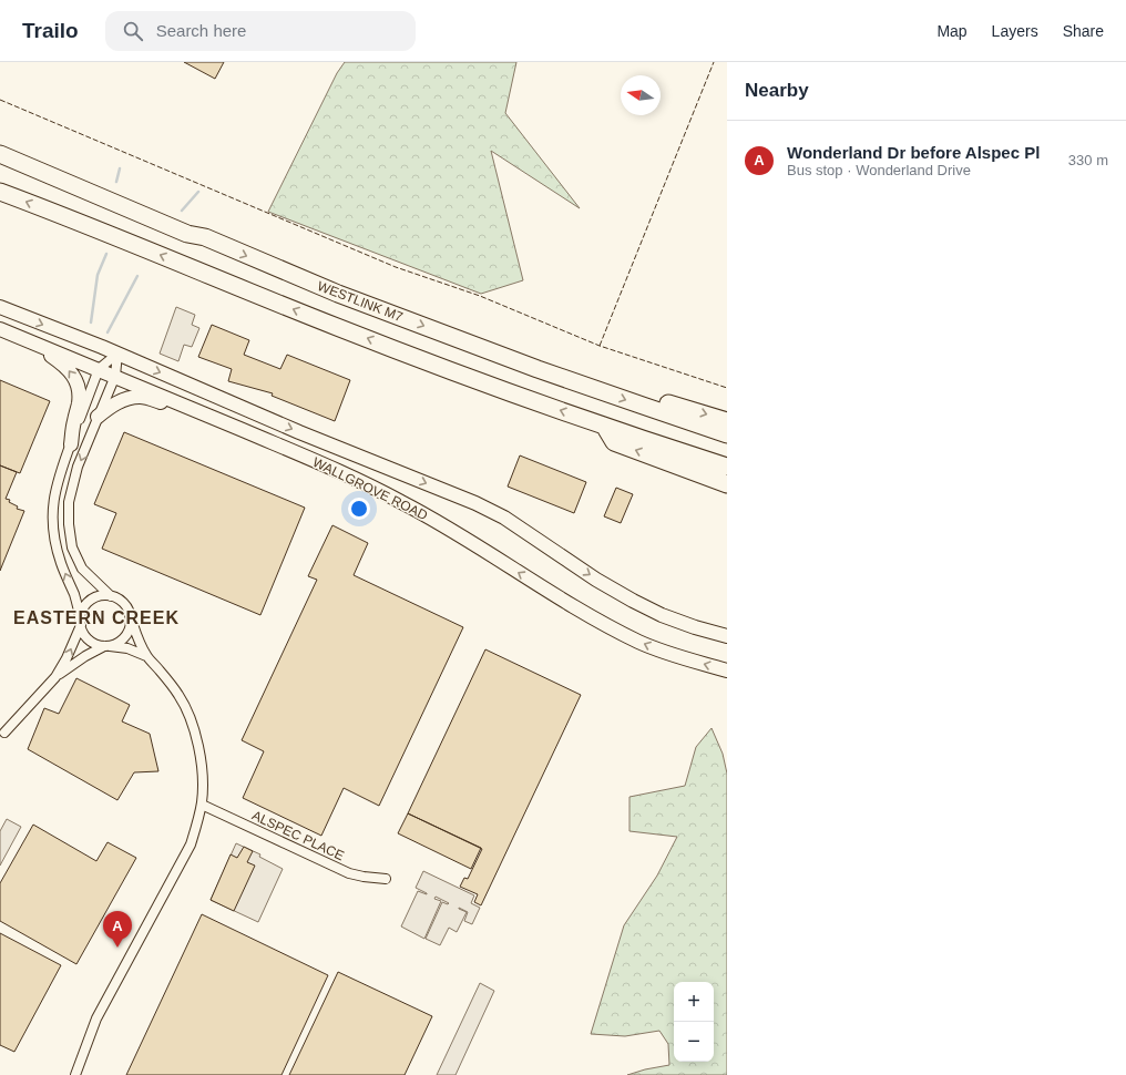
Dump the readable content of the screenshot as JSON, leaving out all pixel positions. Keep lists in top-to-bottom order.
{
  "streets": {
    "highway": ["WESTLINK M7"],
    "main road": ["WALLGROVE ROAD"],
    "street": ["ALSPEC PLACE"]
  },
  "districts": ["EASTERN CREEK"],
  "north": "left",
  "page": {
    "header": "Trailo",
    "search": "Search here",
    "nav": ["Map", "Layers", "Share"],
    "heading": "Nearby",
    "list": [
      {
        "mark": "A",
        "name": "Wonderland Dr before Alspec Pl",
        "note": "Bus stop · Wonderland Drive",
        "value": "330 m"
      }
    ],
    "pins": "A",
    "map_buttons": ["+", "−"]
  }
}
